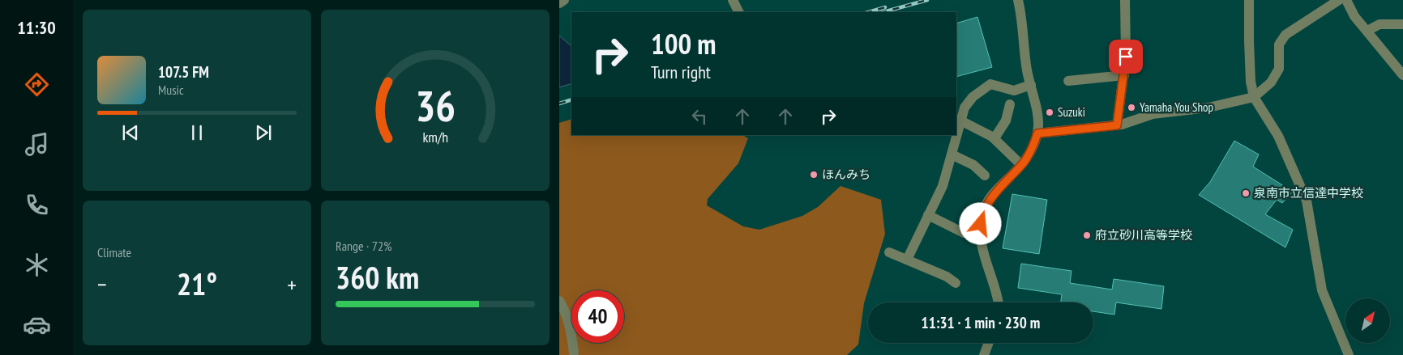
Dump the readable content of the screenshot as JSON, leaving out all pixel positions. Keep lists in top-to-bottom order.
{
  "places": [
    "Yamaha You Shop",
    "Suzuki",
    "ほんみち",
    "泉南市立信達中学校",
    "府立砂川高等学校"
  ],
  "north": "top right",
  "page": {
    "tabs": "11:30",
    "turn": ["100 m", "Turn right"],
    "song": ["107.5 FM", "Music"],
    "tile": [
      "Climate",
      ["Range · 72%", "360 km"]
    ],
    "heat": ["−", "21°", "+"],
    "limit": "40",
    "trip": "11:31 · 1 min · 230 m",
    "gauge": ["36", "km/h"]
  }
}
